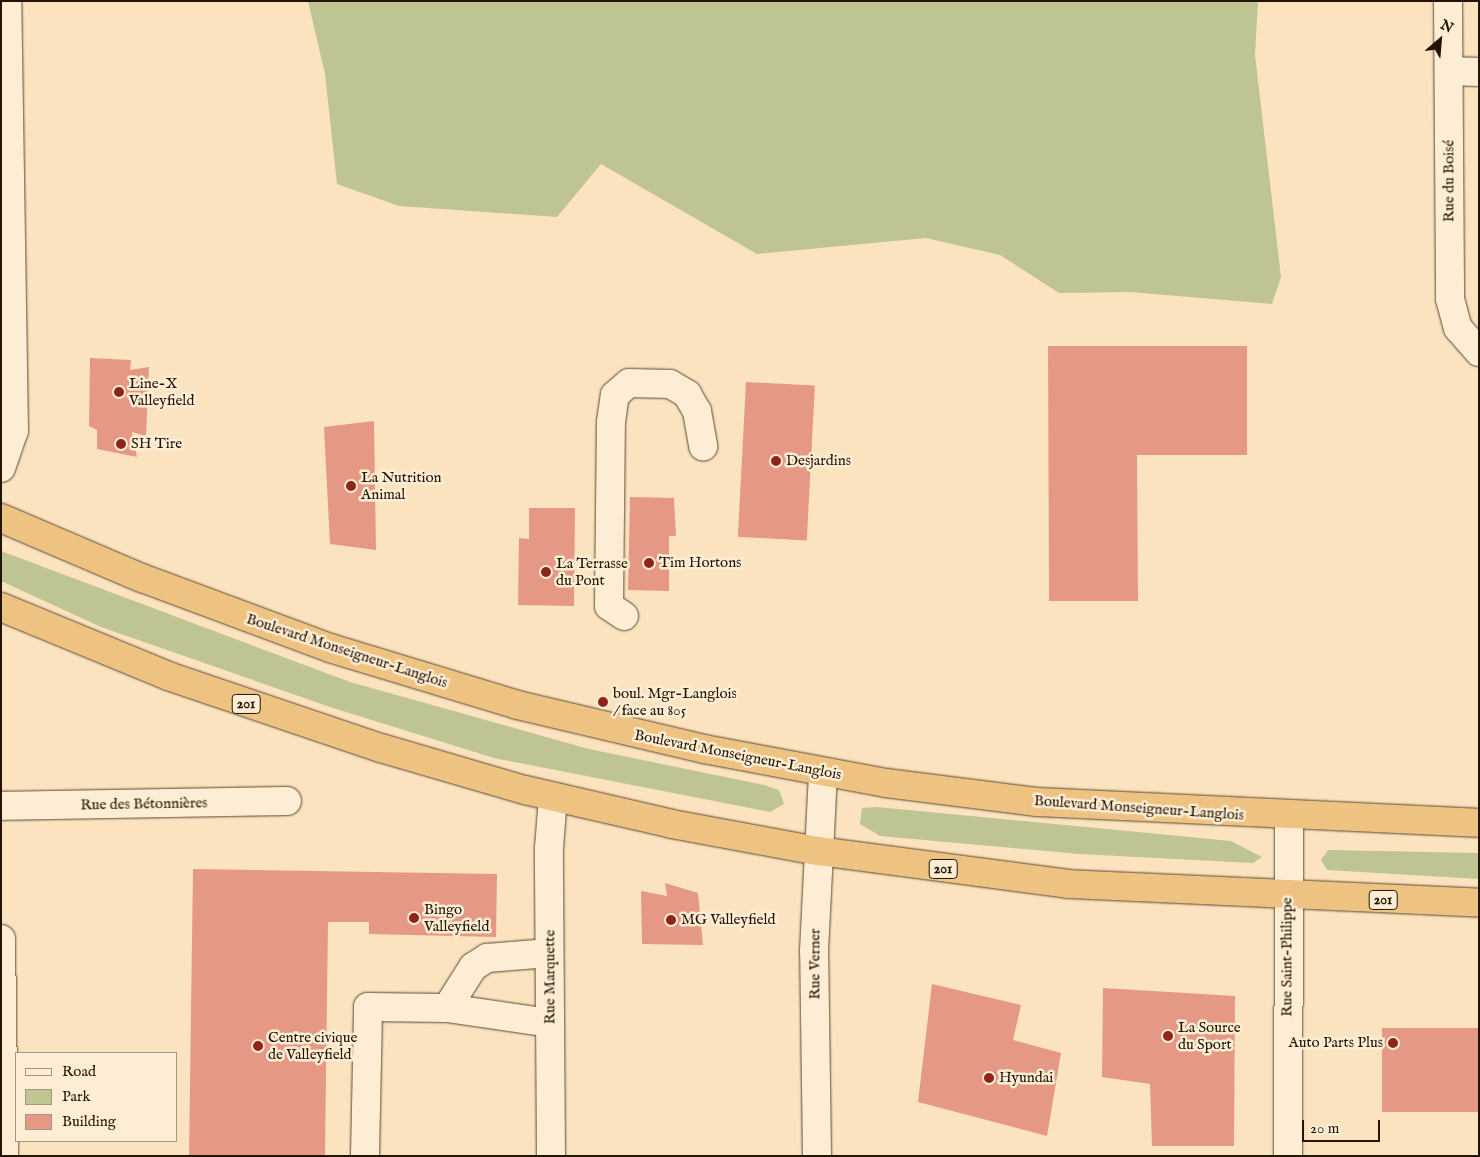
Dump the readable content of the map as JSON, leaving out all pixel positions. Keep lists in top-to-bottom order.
{
  "streets": {
    "highway": ["Boulevard Monseigneur-Langlois", "201"],
    "street": [
      "Rue du Boisé",
      "Rue des Bétonnières",
      "Rue Saint-Philippe",
      "Rue Verner",
      "Rue Marquette"
    ]
  },
  "crossings": [
    ["Boulevard Monseigneur-Langlois", "Rue Saint-Philippe"],
    ["Boulevard Monseigneur-Langlois", "Rue Verner"],
    ["201", "Rue Saint-Philippe"],
    ["201", "Rue Verner"],
    ["201", "Rue Marquette"]
  ],
  "places": [
    "Line-X Valleyfield",
    "SH Tire",
    "Desjardins",
    "La Nutrition Animal",
    "Tim Hortons",
    "La Terrasse du Pont",
    "boul. Mgr-Langlois / face au 805",
    "Bingo Valleyfield",
    "MG Valleyfield",
    "La Source du Sport",
    "Auto Parts Plus",
    "Centre civique de Valleyfield",
    "Hyundai"
  ],
  "legend": ["Road", "Park", "Building"],
  "scale_bar": "20 m",
  "north": "top right"
}
